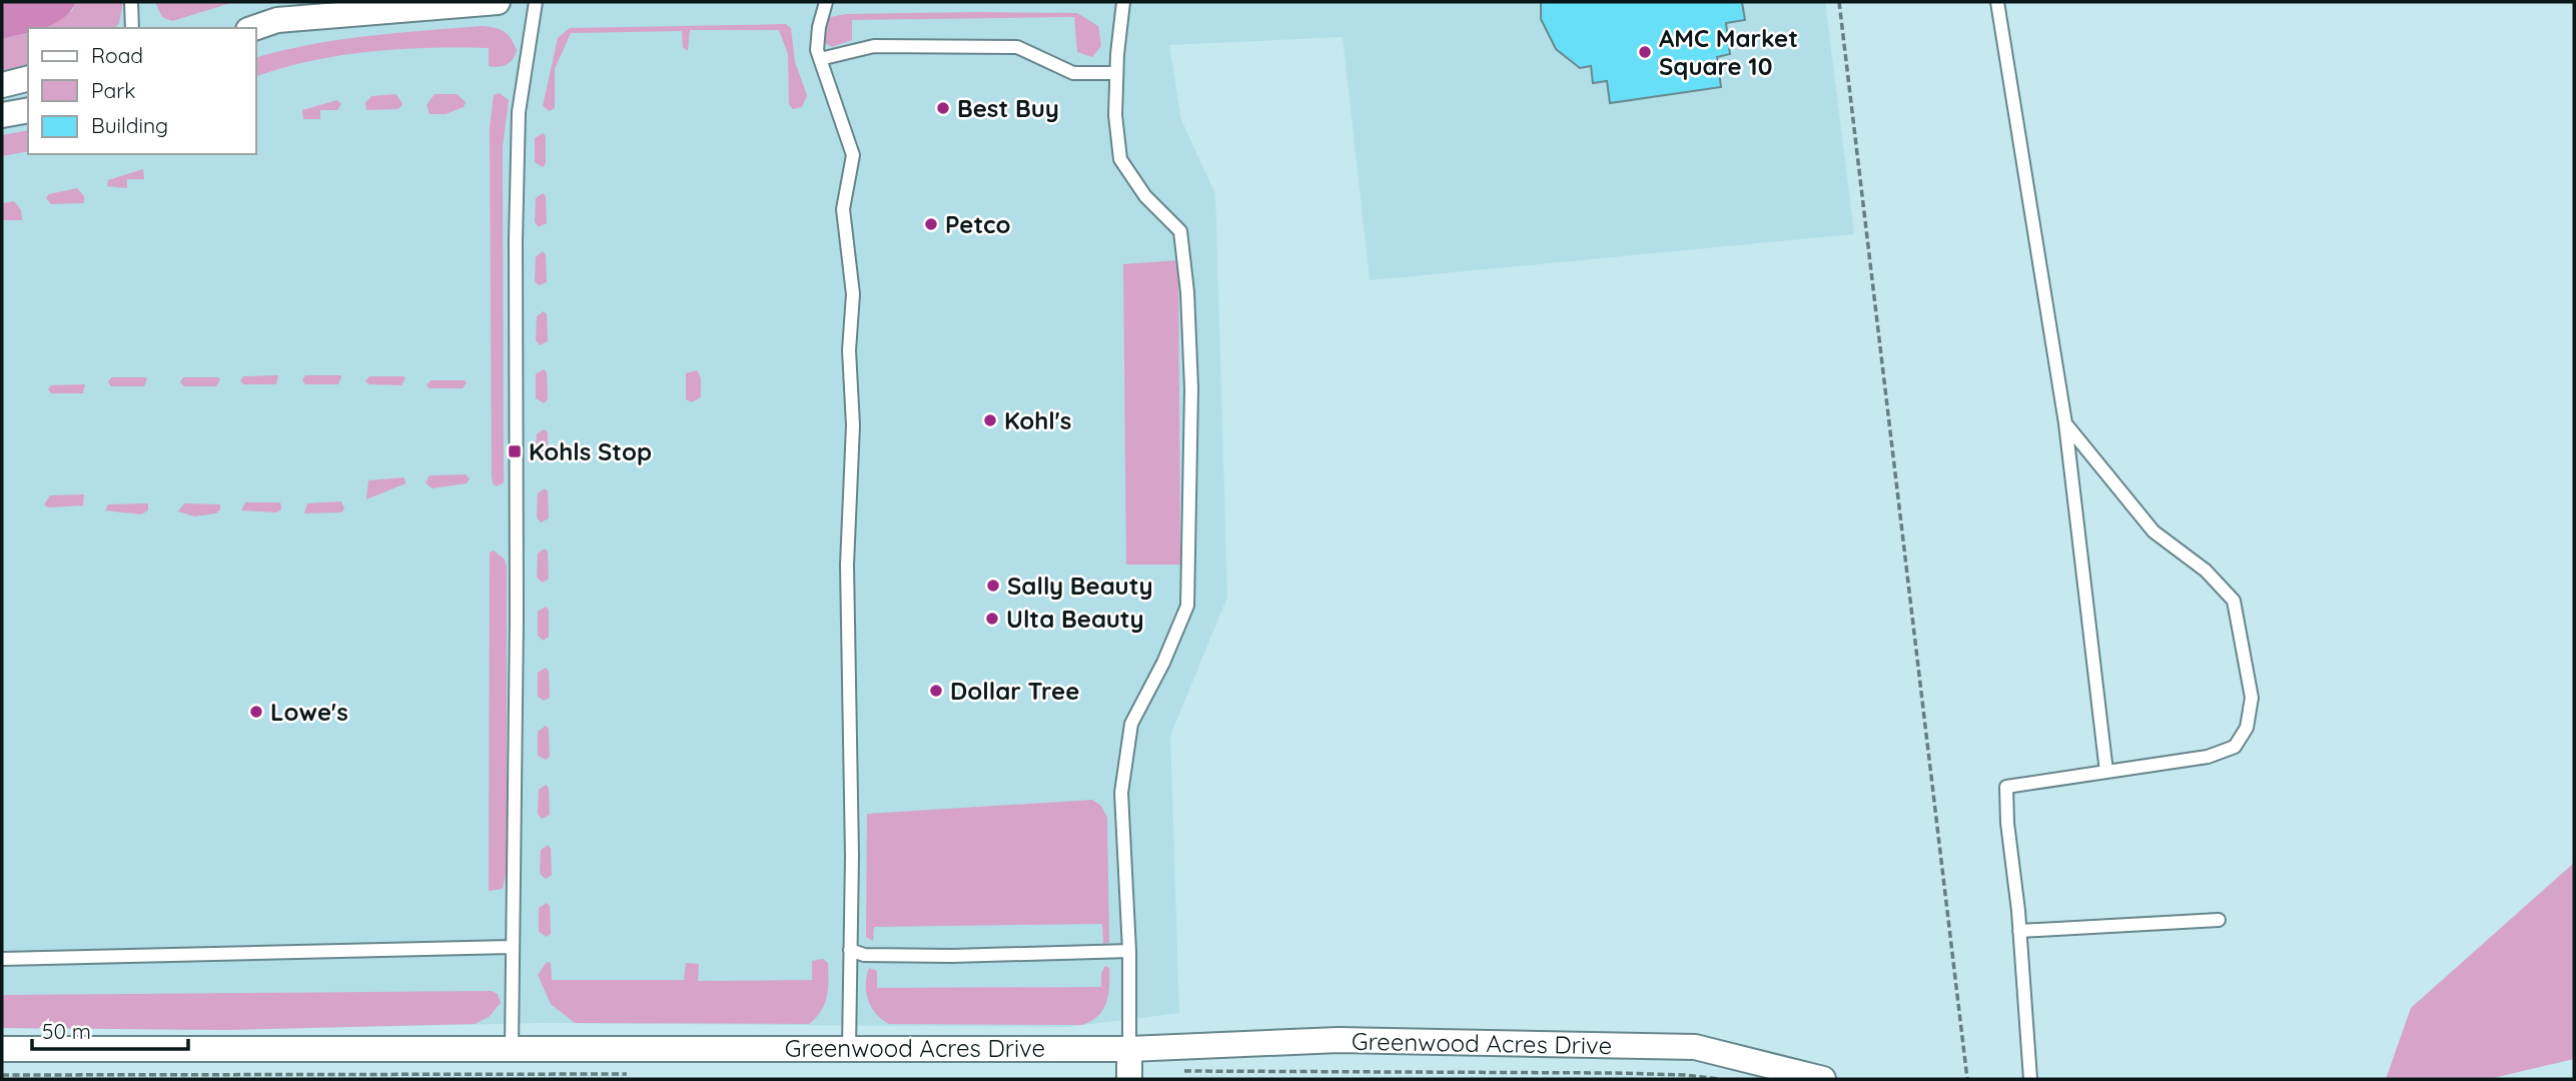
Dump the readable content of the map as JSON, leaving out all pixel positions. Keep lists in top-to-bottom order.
{
  "streets": {
    "street": ["Greenwood Acres Drive"]
  },
  "places": {
    "other": [
      "AMC Market Square 10",
      "Best Buy",
      "Petco",
      "Kohl's",
      "Sally Beauty",
      "Ulta Beauty",
      "Dollar Tree",
      "Lowe's"
    ],
    "transit": ["Kohls Stop"]
  },
  "legend": ["Road", "Park", "Building"],
  "scale_bar": "50 m"
}
